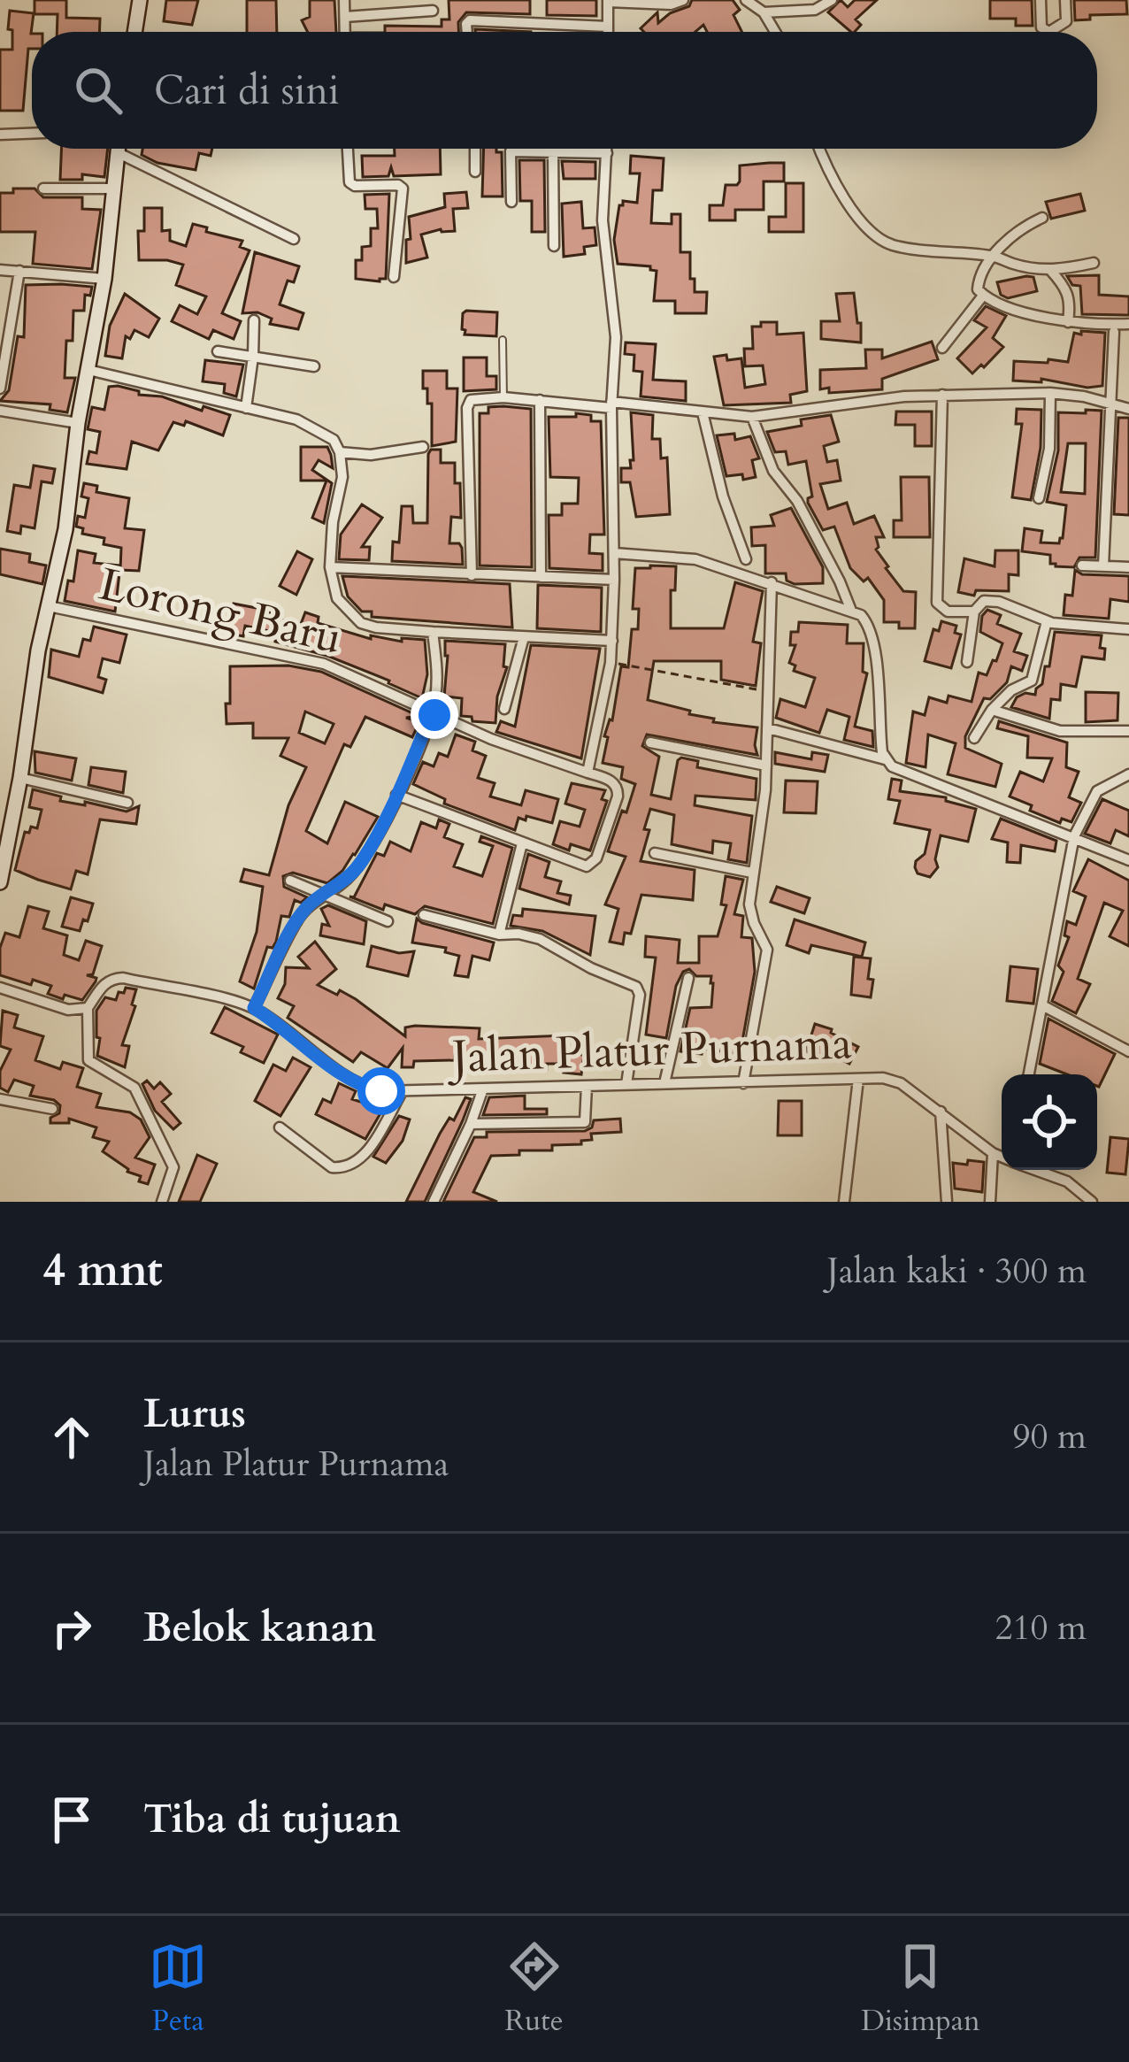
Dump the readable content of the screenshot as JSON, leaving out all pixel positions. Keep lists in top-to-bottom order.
{
  "streets": {
    "street": ["Lorong Baru", "Jalan Platur Purnama"]
  },
  "page": {
    "search": "Cari di sini",
    "heading": ["4 mnt", "Jalan kaki · 300 m"],
    "list": [
      ["Lurus", "Jalan Platur Purnama", "90 m"],
      ["Belok kanan", "210 m"],
      "Tiba di tujuan"
    ],
    "nav": ["Peta", "Rute", "Disimpan"]
  }
}
